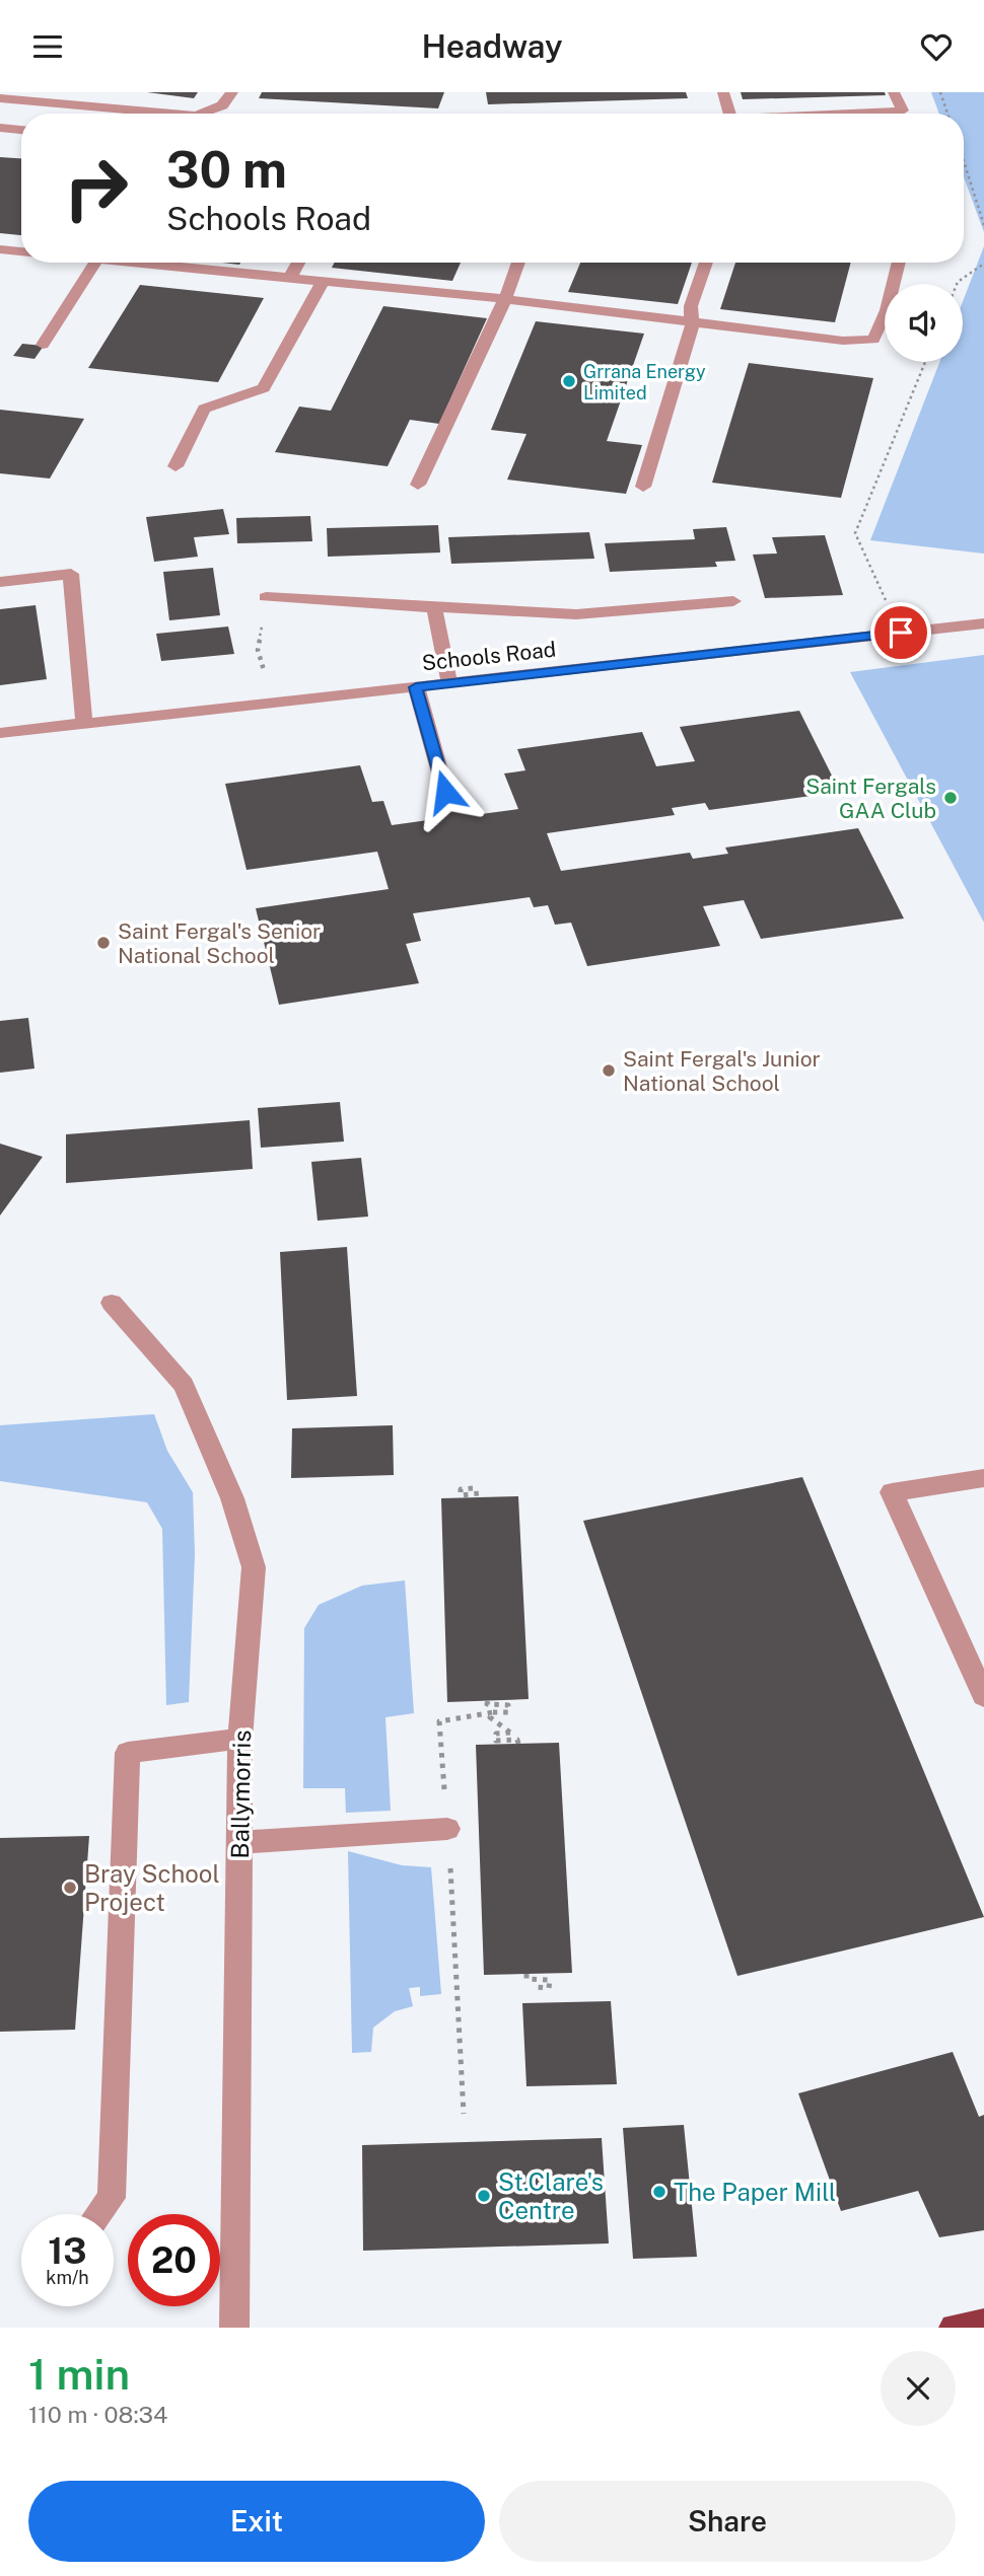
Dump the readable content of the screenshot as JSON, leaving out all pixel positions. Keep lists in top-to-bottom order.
{
  "streets": {
    "street": ["Schools Road", "Ballymorris"]
  },
  "places": [
    "Grrana Energy Limited",
    "Saint Fergals GAA Club",
    "Saint Fergal's Senior National School",
    "Saint Fergal's Junior National School",
    "Bray School Project",
    "The Paper Mill",
    "St.Clare's Centre"
  ],
  "page": {
    "header": "Headway",
    "turn": ["30 m", "Schools Road"],
    "speed": "13 km/h",
    "limit": "20",
    "heading": ["1 min", "110 m · 08:34"],
    "buttons": ["Exit", "Share"]
  }
}
